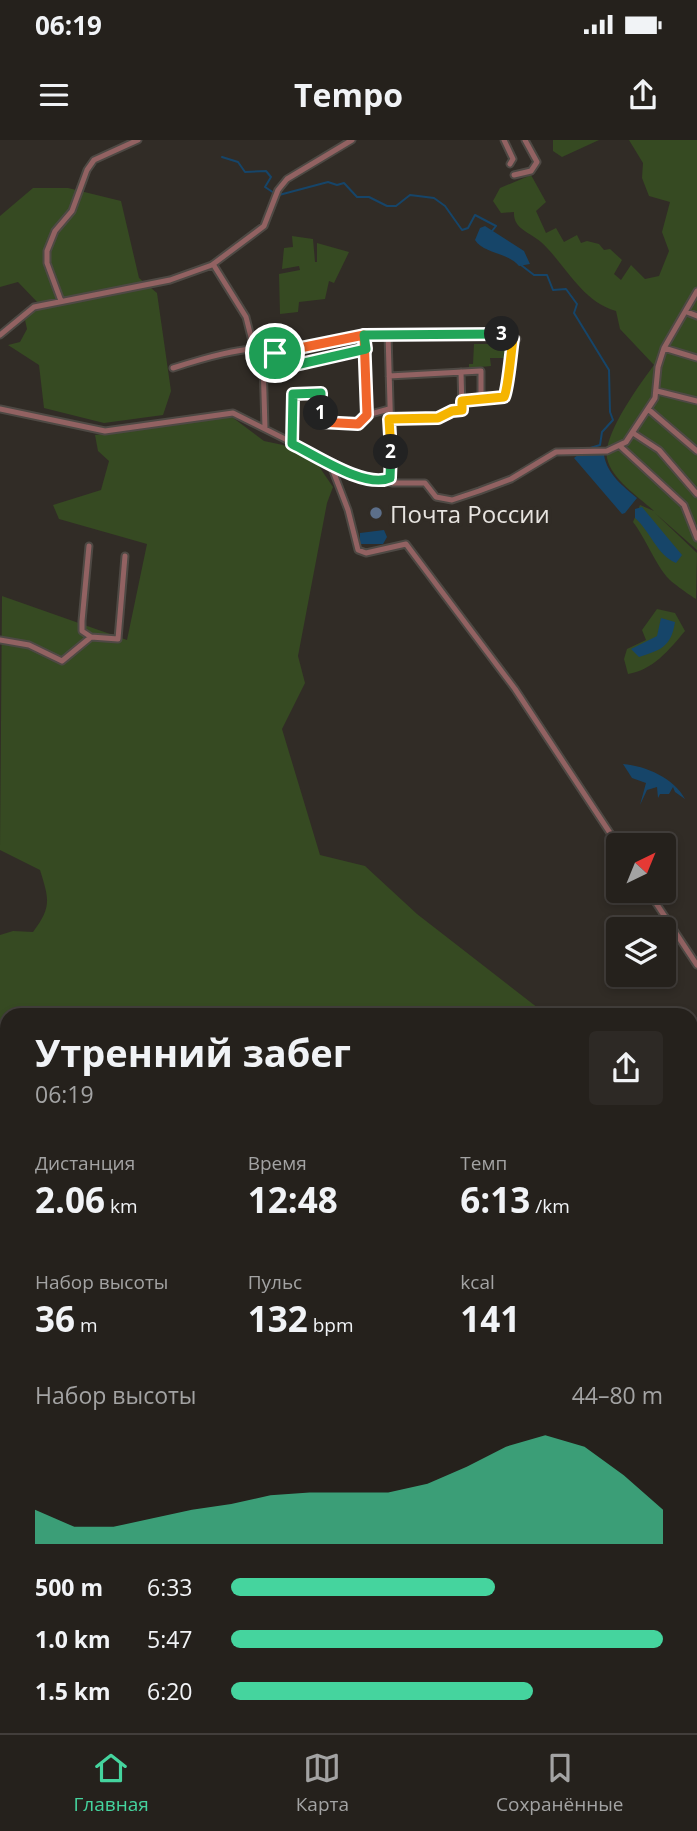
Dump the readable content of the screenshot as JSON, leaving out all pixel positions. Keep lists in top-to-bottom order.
{
  "places": ["Почта России"],
  "north": "top right",
  "page": {
    "status": "06:19",
    "header": "Tempo",
    "pins": ["3", "1", "2"],
    "heading": ["Утренний забег", "06:19"],
    "stats": [
      ["Дистанция", "2.06 km"],
      ["Время", "12:48"],
      ["Темп", "6:13 /km"],
      ["Набор высоты", "36 m"],
      ["Пульс", "132 bpm"],
      ["kcal", "141"]
    ],
    "chart": ["Набор высоты", "44–80 m"],
    "list": [
      {
        "name": "500 m",
        "note": "6:33"
      },
      {
        "name": "1.0 km",
        "note": "5:47"
      },
      {
        "name": "1.5 km",
        "note": "6:20"
      }
    ],
    "tabs": ["Главная", "Карта", "Сохранённые"]
  }
}
